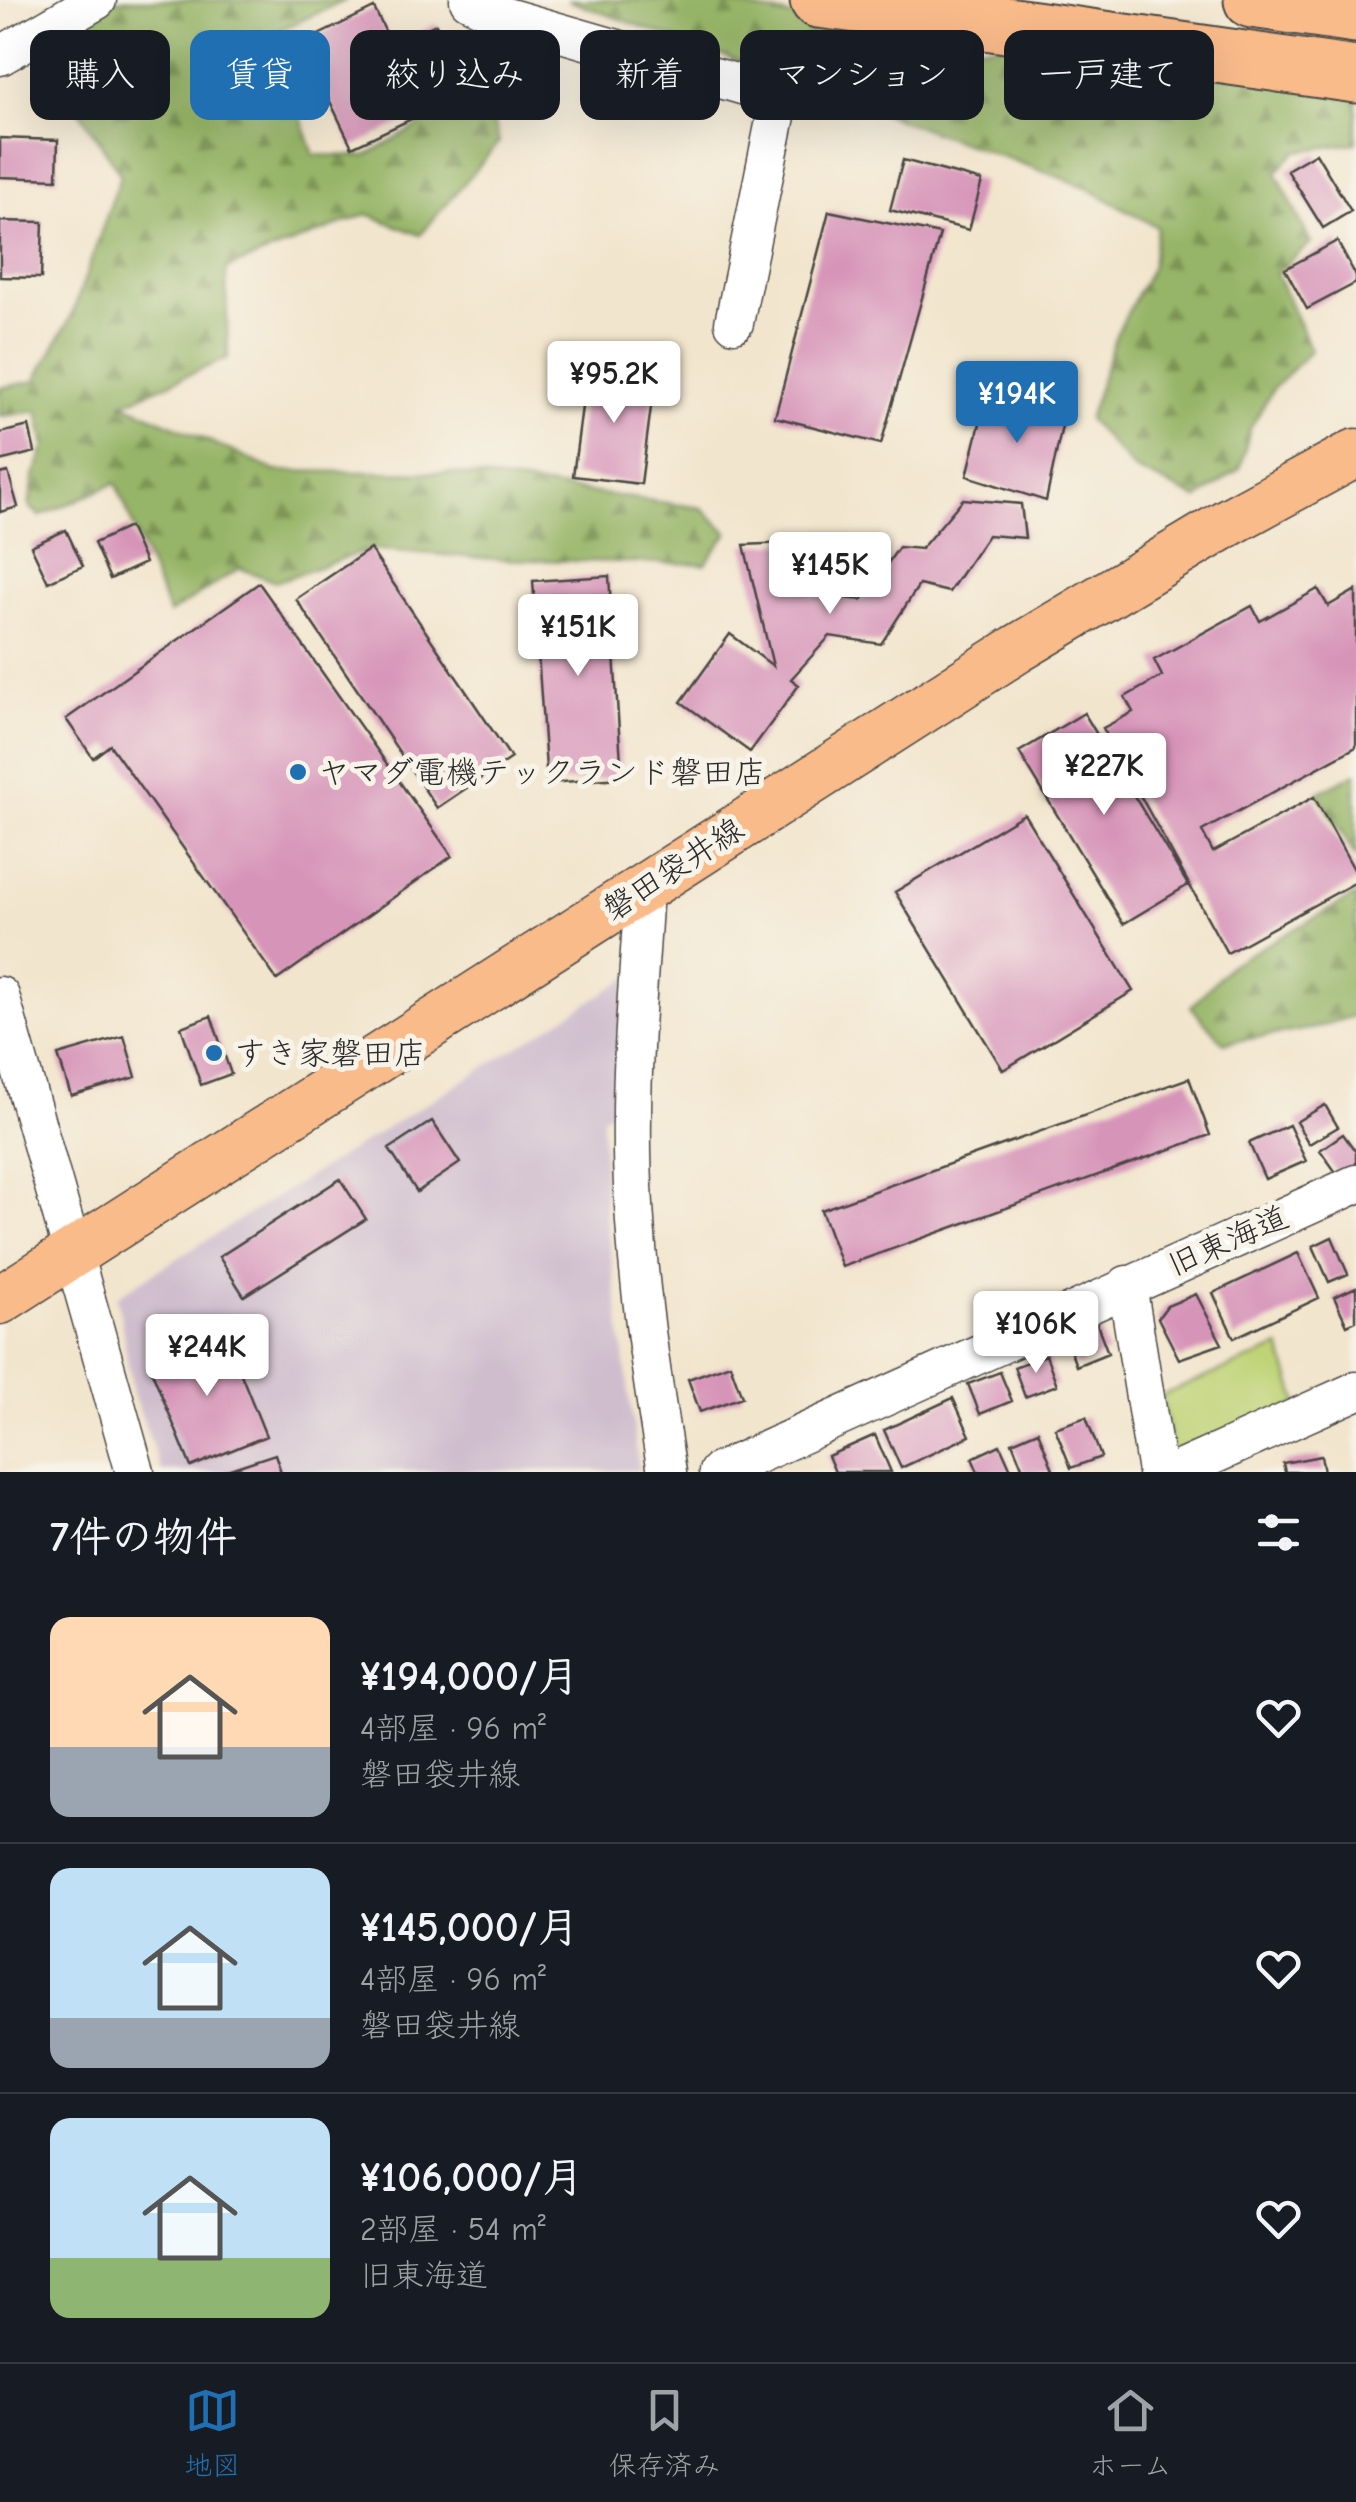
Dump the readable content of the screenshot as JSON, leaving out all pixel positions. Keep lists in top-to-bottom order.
{
  "streets": {
    "main road": ["磐田袋井線"],
    "street": ["旧東海道"]
  },
  "places": ["ヤマダ電機テックランド磐田店", "すき家磐田店"],
  "page": {
    "chip": [
      "購入",
      "賃貸",
      "絞り込み",
      "新着",
      "マンション",
      "一戸建て"
    ],
    "price": [
      "¥95.2K",
      "¥194K",
      "¥145K",
      "¥151K",
      "¥227K",
      "¥106K",
      "¥244K"
    ],
    "heading": "7件の物件",
    "list": [
      {
        "name": "¥194,000/月",
        "note": "4部屋 · 96 m² · 磐田袋井線"
      },
      {
        "name": "¥145,000/月",
        "note": "4部屋 · 96 m² · 磐田袋井線"
      },
      {
        "name": "¥106,000/月",
        "note": "2部屋 · 54 m² · 旧東海道"
      }
    ],
    "tabs": ["地図", "保存済み", "ホーム"]
  }
}
